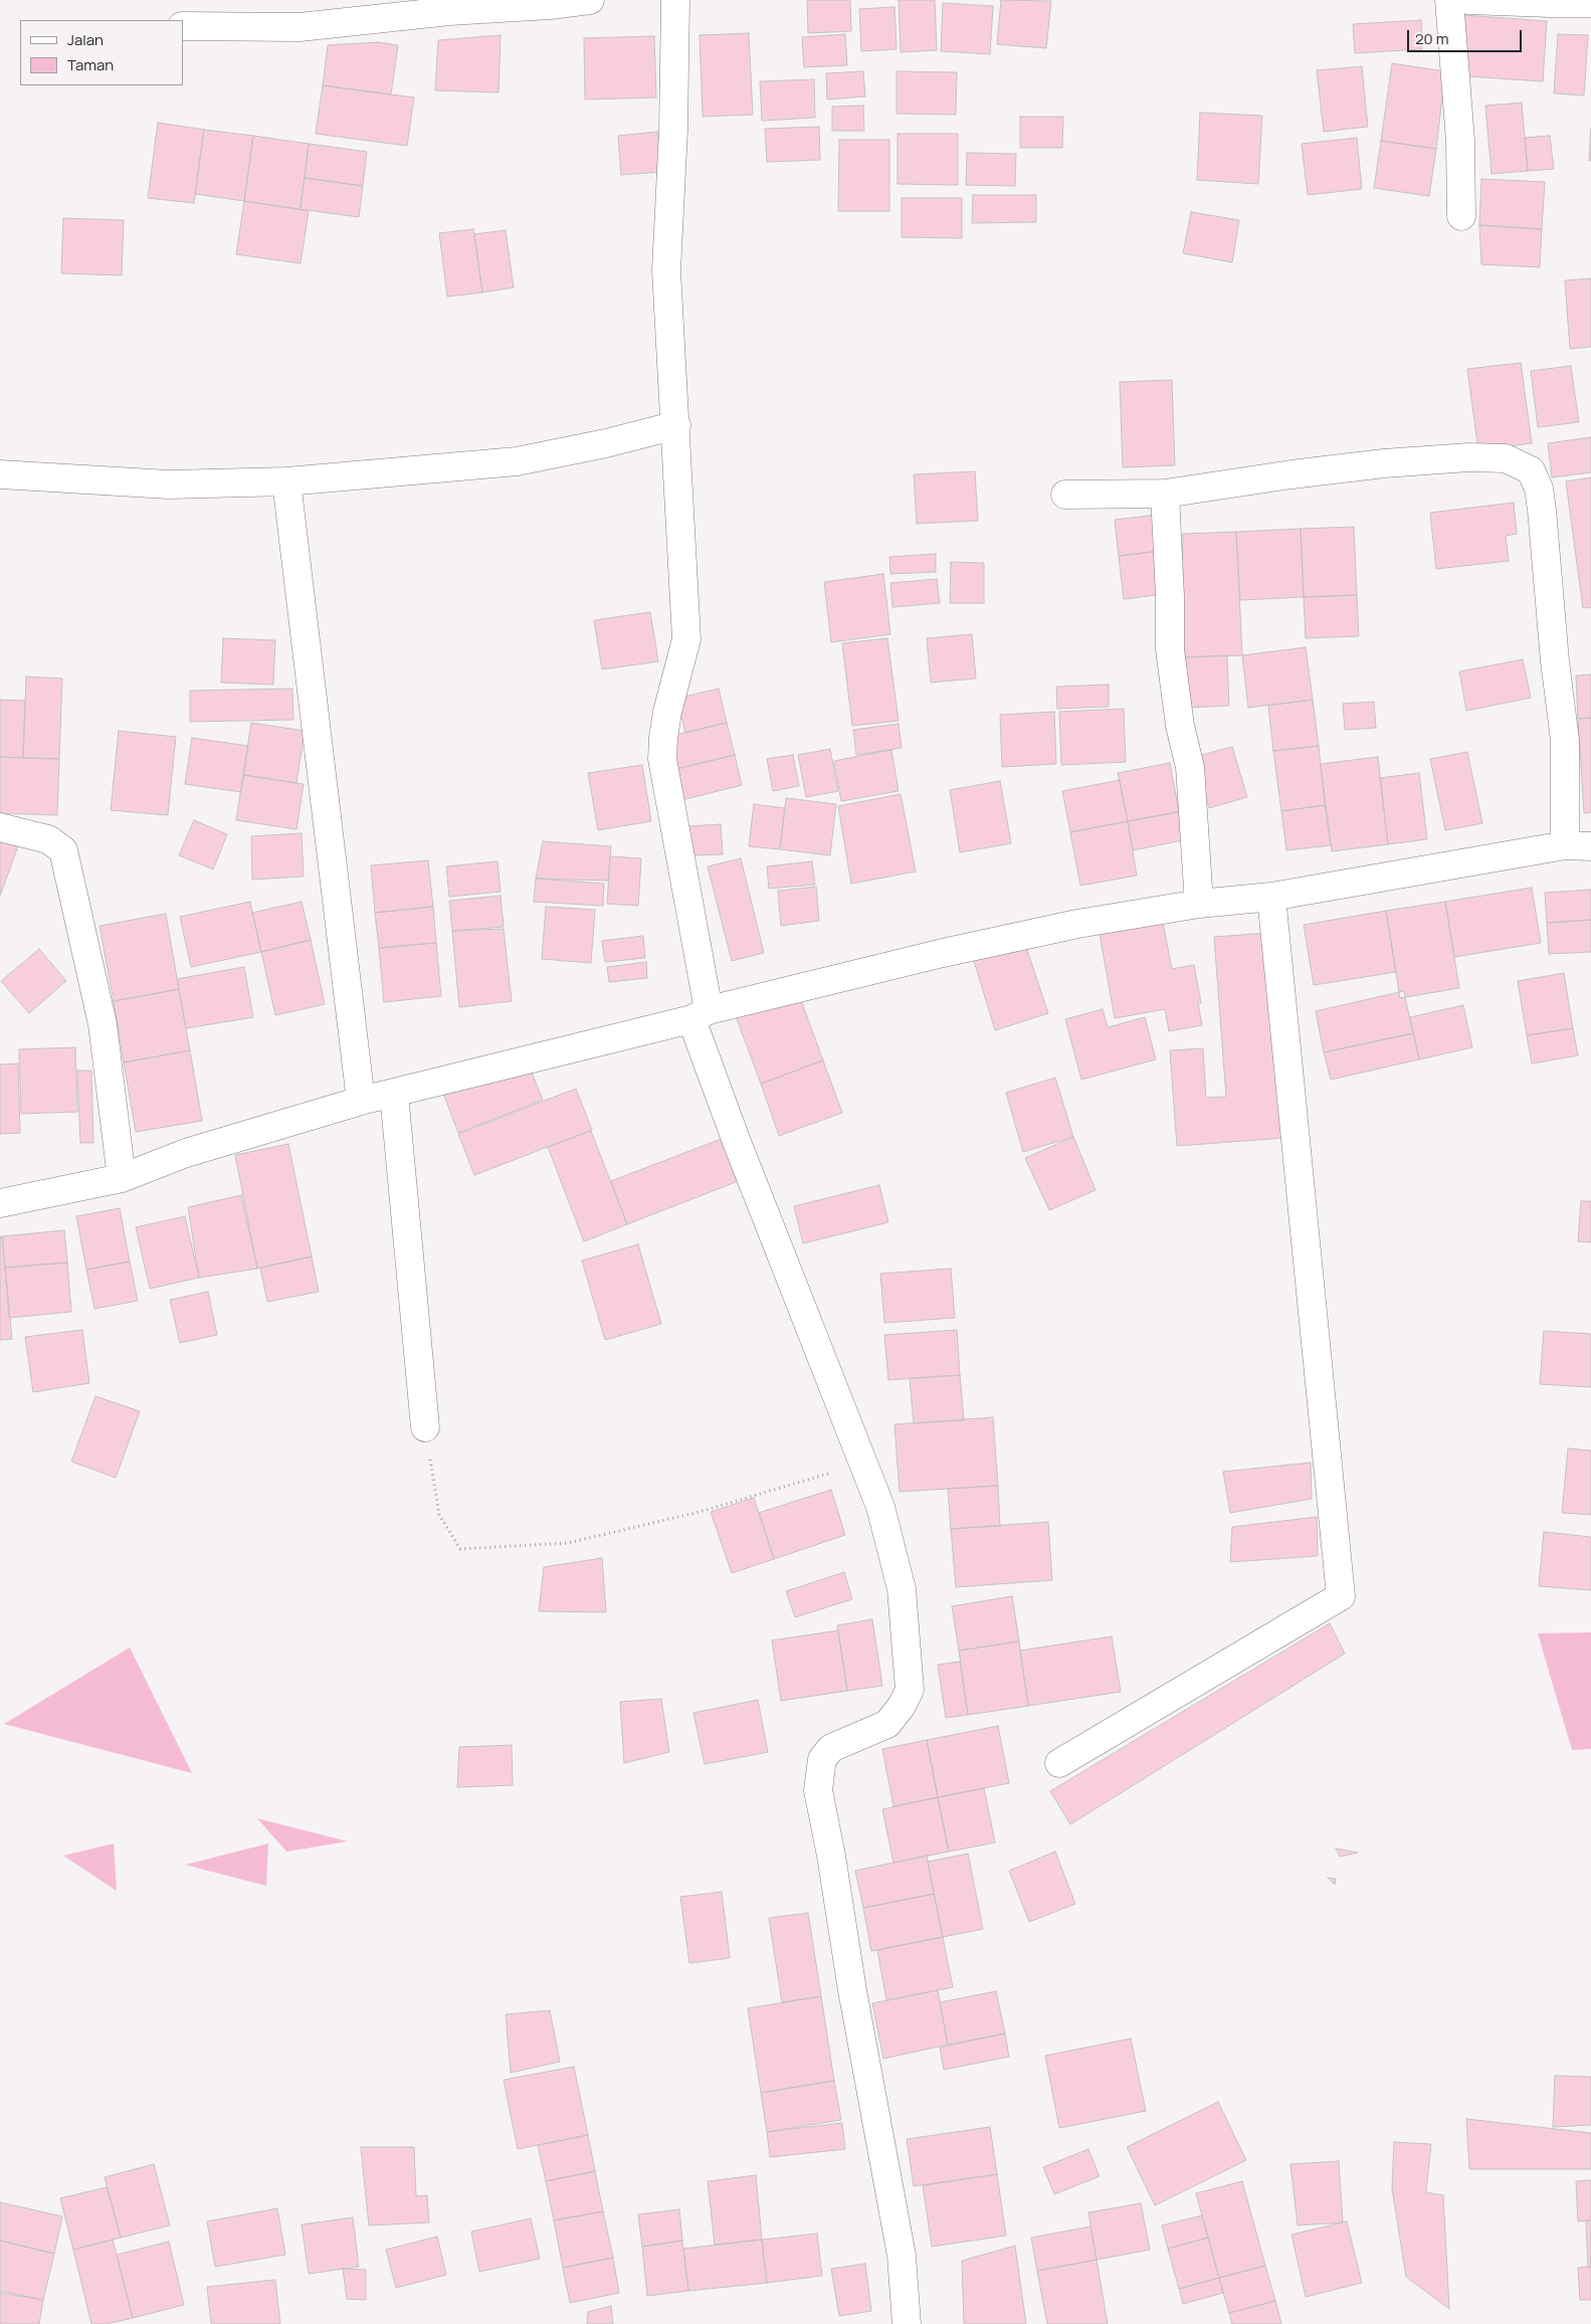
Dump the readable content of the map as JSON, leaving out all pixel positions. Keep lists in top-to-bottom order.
{
  "legend": ["Jalan", "Taman"],
  "scale_bar": "20 m"
}
